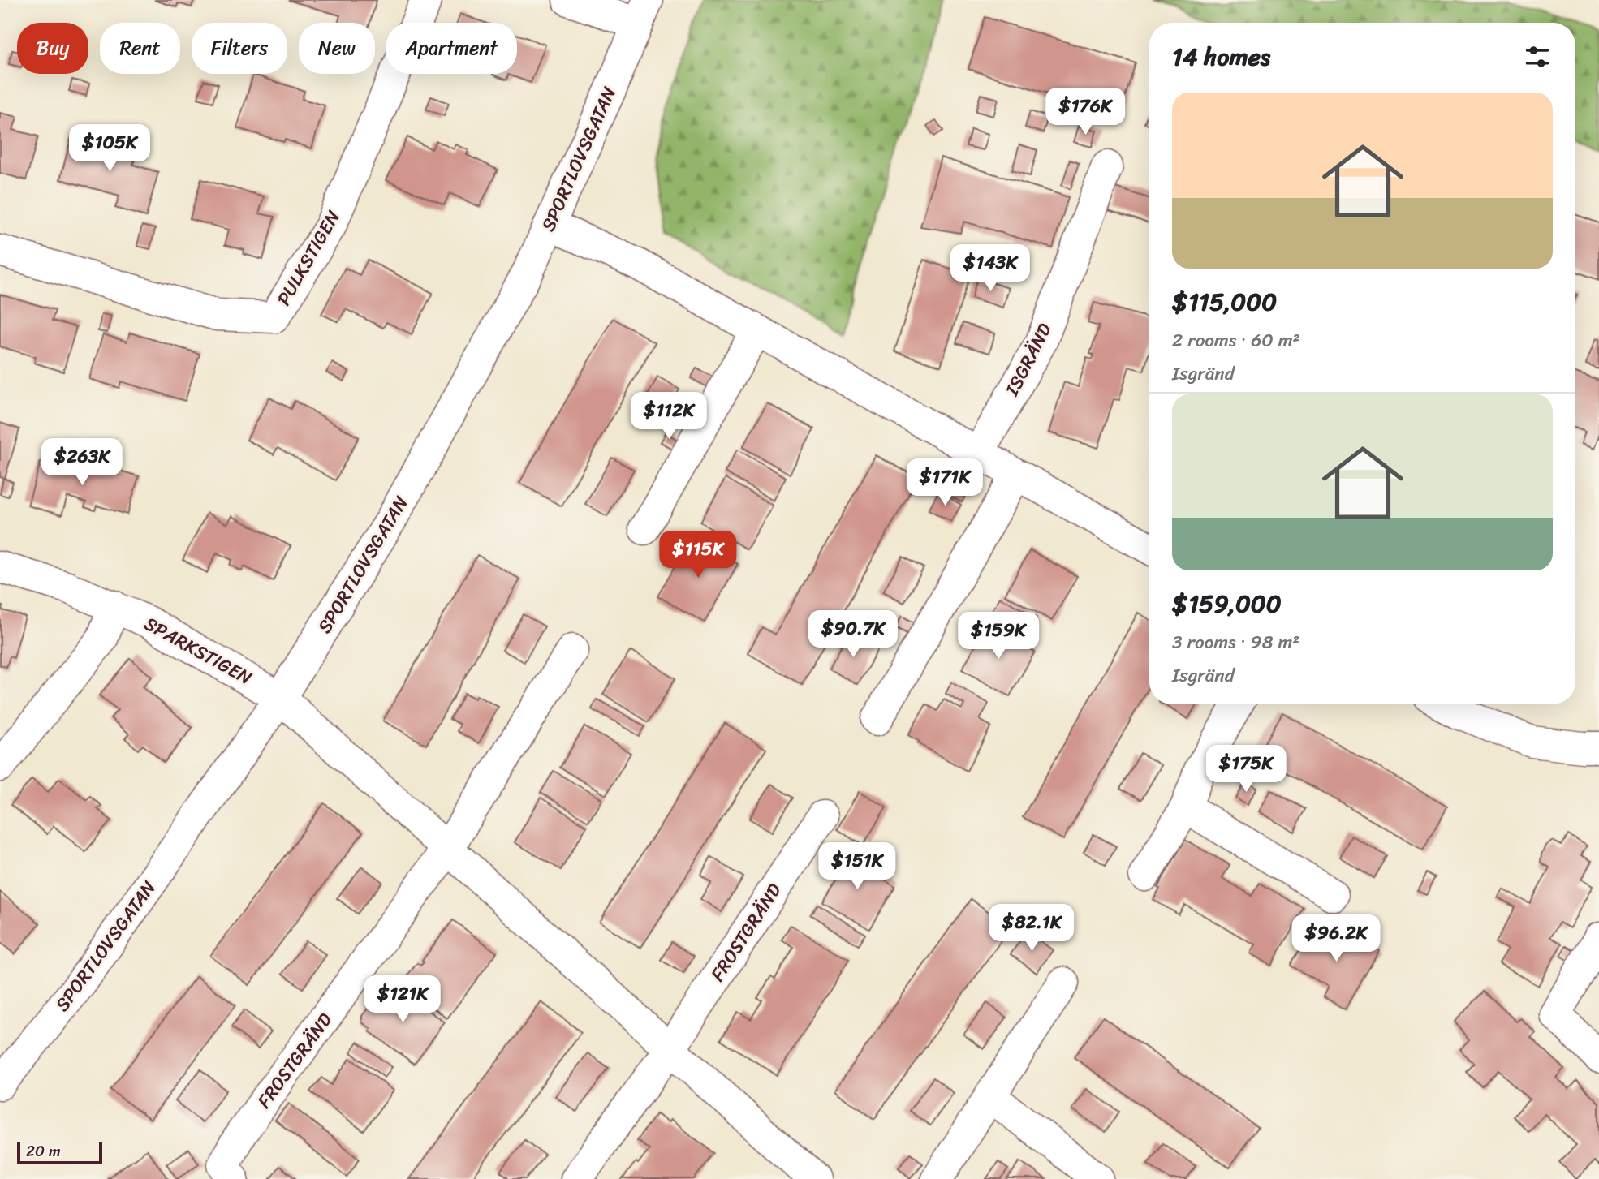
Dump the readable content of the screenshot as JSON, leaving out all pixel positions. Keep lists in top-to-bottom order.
{
  "streets": {
    "street": [
      "SPORTLOVSGATAN",
      "PULKSTIGEN",
      "ISGRÄND",
      "SPARKSTIGEN",
      "FROSTGRÄND"
    ]
  },
  "crossings": [
    ["SPORTLOVSGATAN", "SPARKSTIGEN"]
  ],
  "scale_bar": "20 m",
  "page": {
    "chip": [
      "Buy",
      "Rent",
      "Filters",
      "New",
      "Apartment"
    ],
    "heading": "14 homes",
    "price": [
      "$176K",
      "$105K",
      "$143K",
      "$112K",
      "$263K",
      "$171K",
      "$115K",
      "$90.7K",
      "$159K",
      "$175K",
      "$151K",
      "$82.1K",
      "$96.2K",
      "$121K"
    ],
    "list": [
      {
        "name": "$115,000",
        "note": "2 rooms · 60 m² · Isgränd"
      },
      {
        "name": "$159,000",
        "note": "3 rooms · 98 m² · Isgränd"
      }
    ],
    "scale": "20 m"
  }
}
